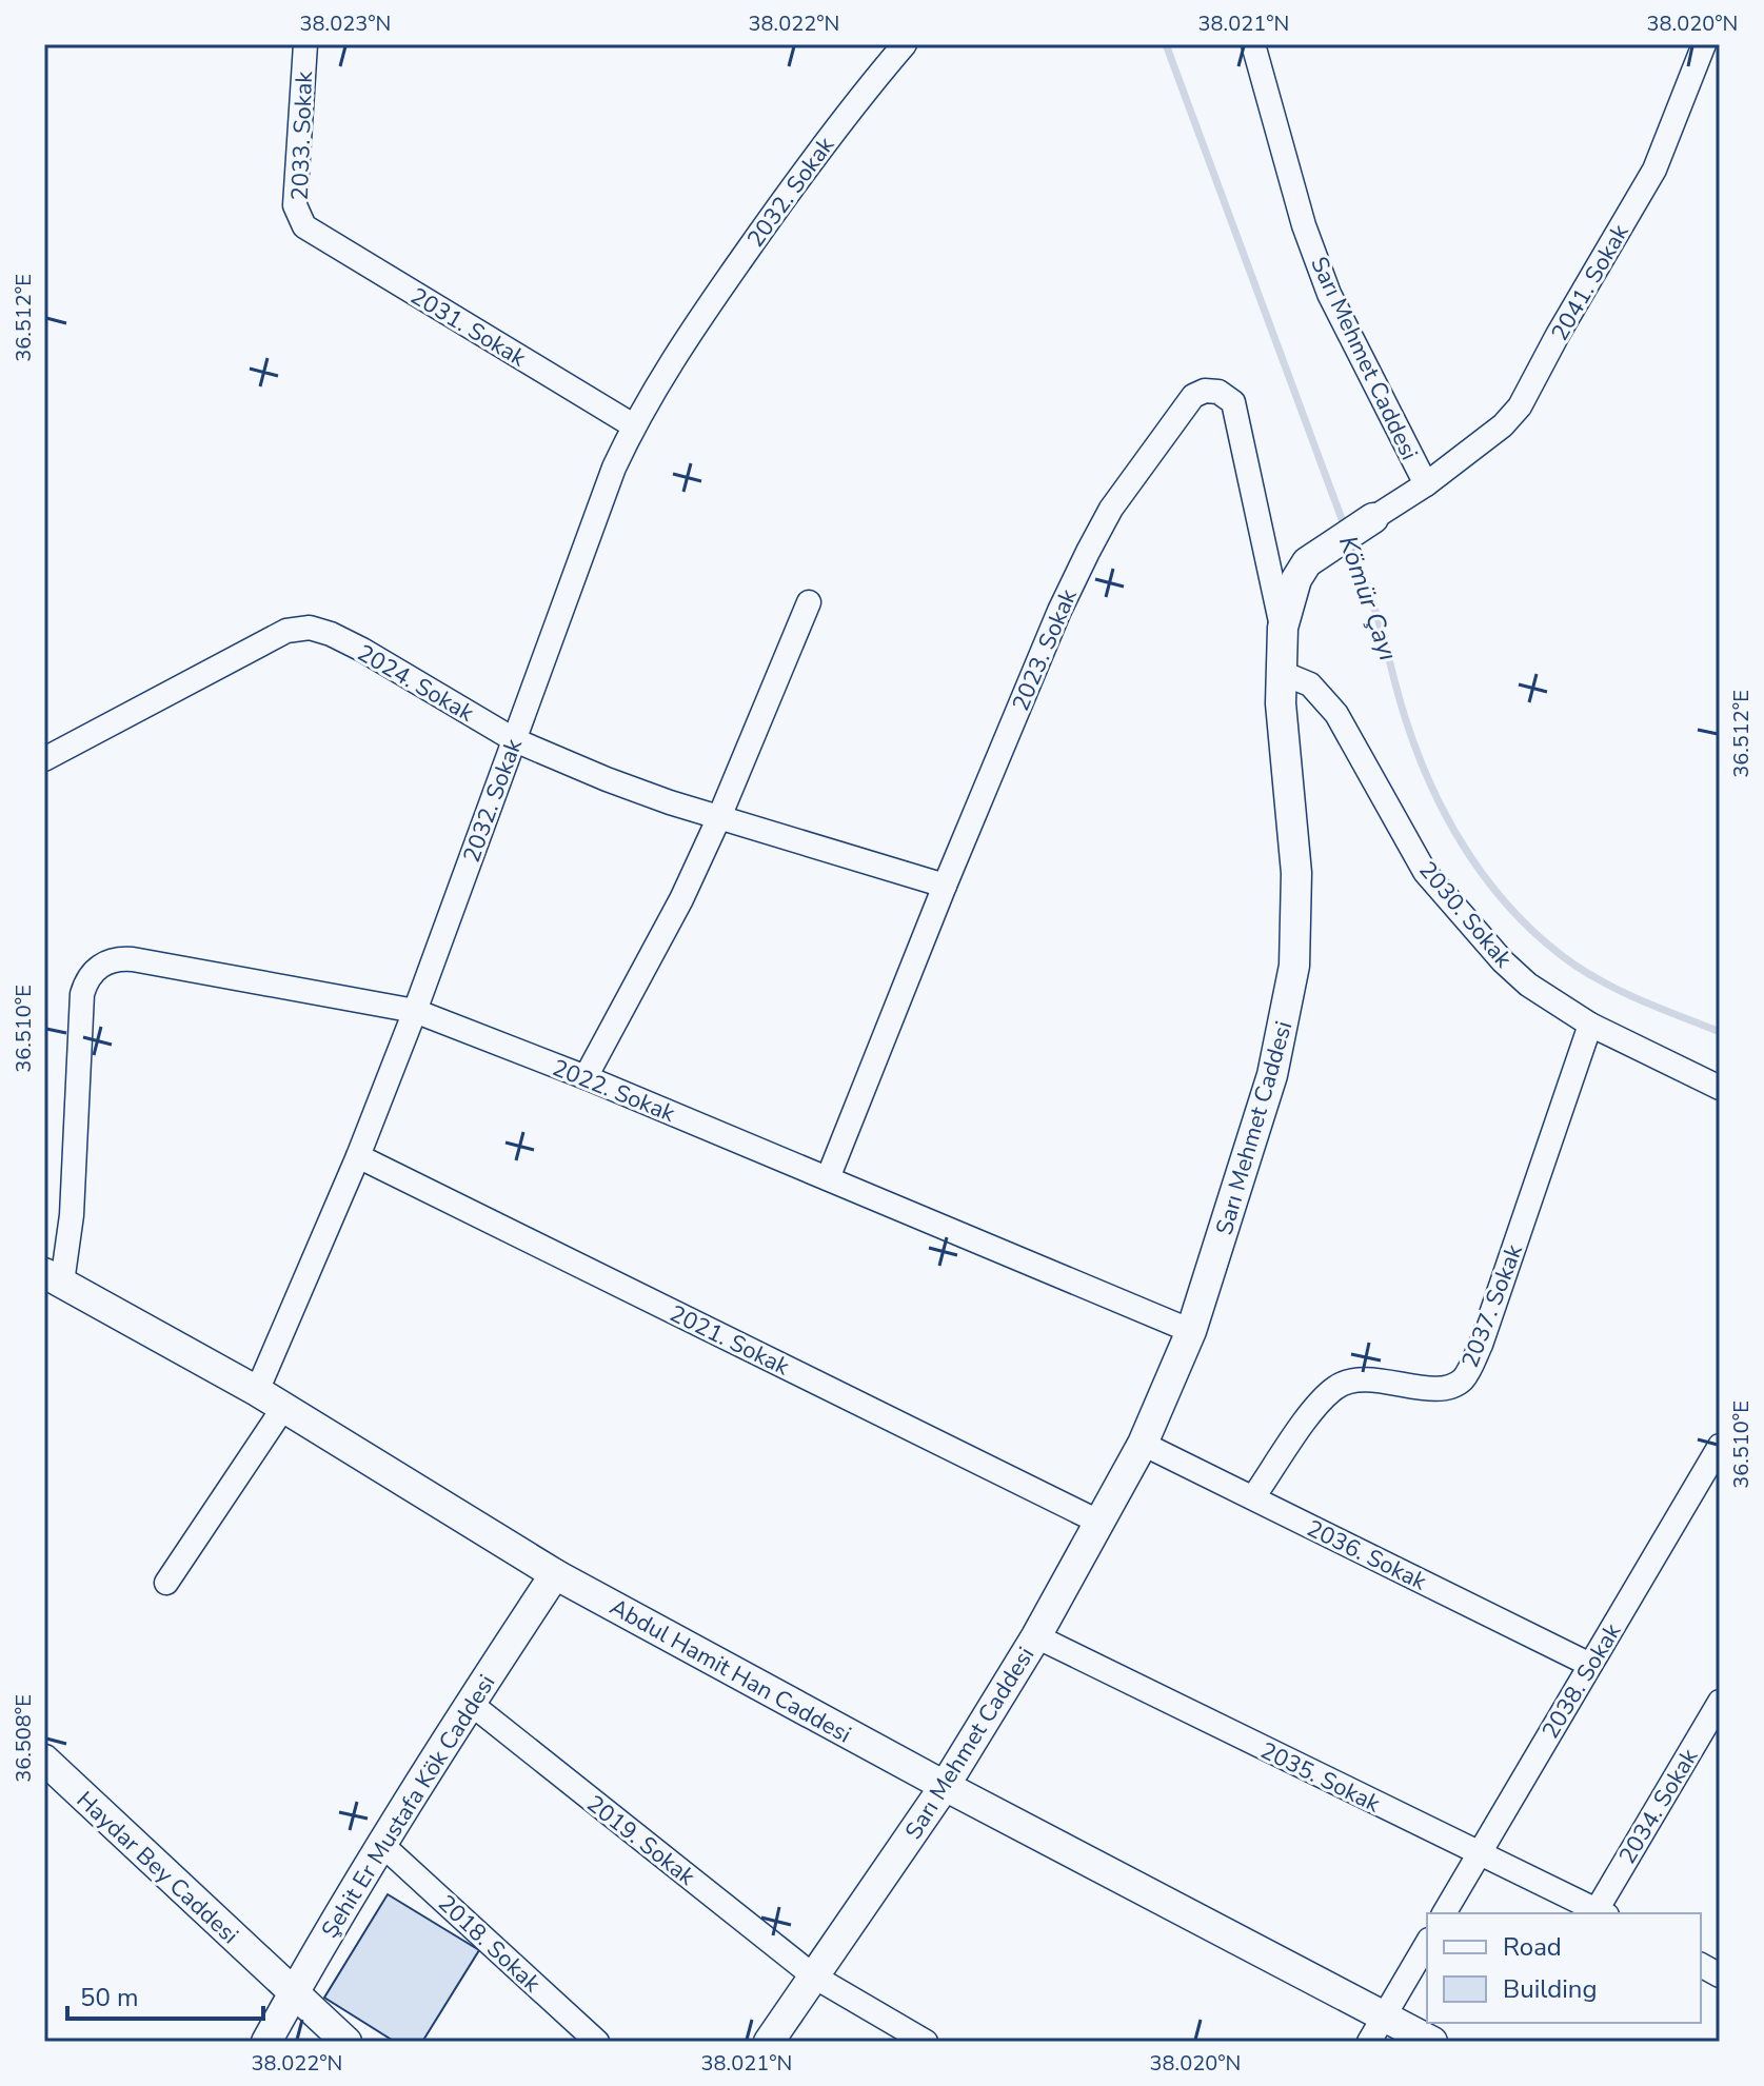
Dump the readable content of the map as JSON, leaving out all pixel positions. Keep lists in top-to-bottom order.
{
  "streets": {
    "street": [
      "2033. Sokak",
      "2032. Sokak",
      "2041. Sokak",
      "2031. Sokak",
      "Sarı Mehmet Caddesi",
      "2023. Sokak",
      "2024. Sokak",
      "2030. Sokak",
      "2022. Sokak",
      "2037. Sokak",
      "2021. Sokak",
      "2036. Sokak",
      "Abdul Hamit Han Caddesi",
      "2038. Sokak",
      "2035. Sokak",
      "Şehit Er Mustafa Kök Caddesi",
      "2034. Sokak",
      "2019. Sokak",
      "Haydar Bey Caddesi",
      "2018. Sokak"
    ]
  },
  "crossings": [
    ["2033. Sokak", "2031. Sokak"],
    ["2032. Sokak", "2031. Sokak"],
    ["2032. Sokak", "2024. Sokak"],
    ["2032. Sokak", "2022. Sokak"],
    ["2041. Sokak", "Sarı Mehmet Caddesi"],
    ["Sarı Mehmet Caddesi", "2023. Sokak"],
    ["Sarı Mehmet Caddesi", "2030. Sokak"],
    ["Sarı Mehmet Caddesi", "2022. Sokak"],
    ["Sarı Mehmet Caddesi", "2021. Sokak"],
    ["Sarı Mehmet Caddesi", "2036. Sokak"],
    ["Sarı Mehmet Caddesi", "Abdul Hamit Han Caddesi"],
    ["Sarı Mehmet Caddesi", "2035. Sokak"],
    ["Sarı Mehmet Caddesi", "2019. Sokak"],
    ["2023. Sokak", "2024. Sokak"],
    ["2023. Sokak", "2022. Sokak"],
    ["2030. Sokak", "2037. Sokak"],
    ["2037. Sokak", "2036. Sokak"],
    ["2036. Sokak", "2038. Sokak"],
    ["Abdul Hamit Han Caddesi", "Şehit Er Mustafa Kök Caddesi"],
    ["2038. Sokak", "2035. Sokak"],
    ["2035. Sokak", "2034. Sokak"],
    ["Şehit Er Mustafa Kök Caddesi", "2019. Sokak"],
    ["Şehit Er Mustafa Kök Caddesi", "Haydar Bey Caddesi"],
    ["Şehit Er Mustafa Kök Caddesi", "2018. Sokak"]
  ],
  "water": ["Kömür Çayı"],
  "legend": ["Road", "Building"],
  "scale_bar": "50 m",
  "coordinates": [
    "38.023°N",
    "38.022°N",
    "38.021°N",
    "38.020°N",
    "36.512°E",
    "36.510°E",
    "36.508°E"
  ]
}
